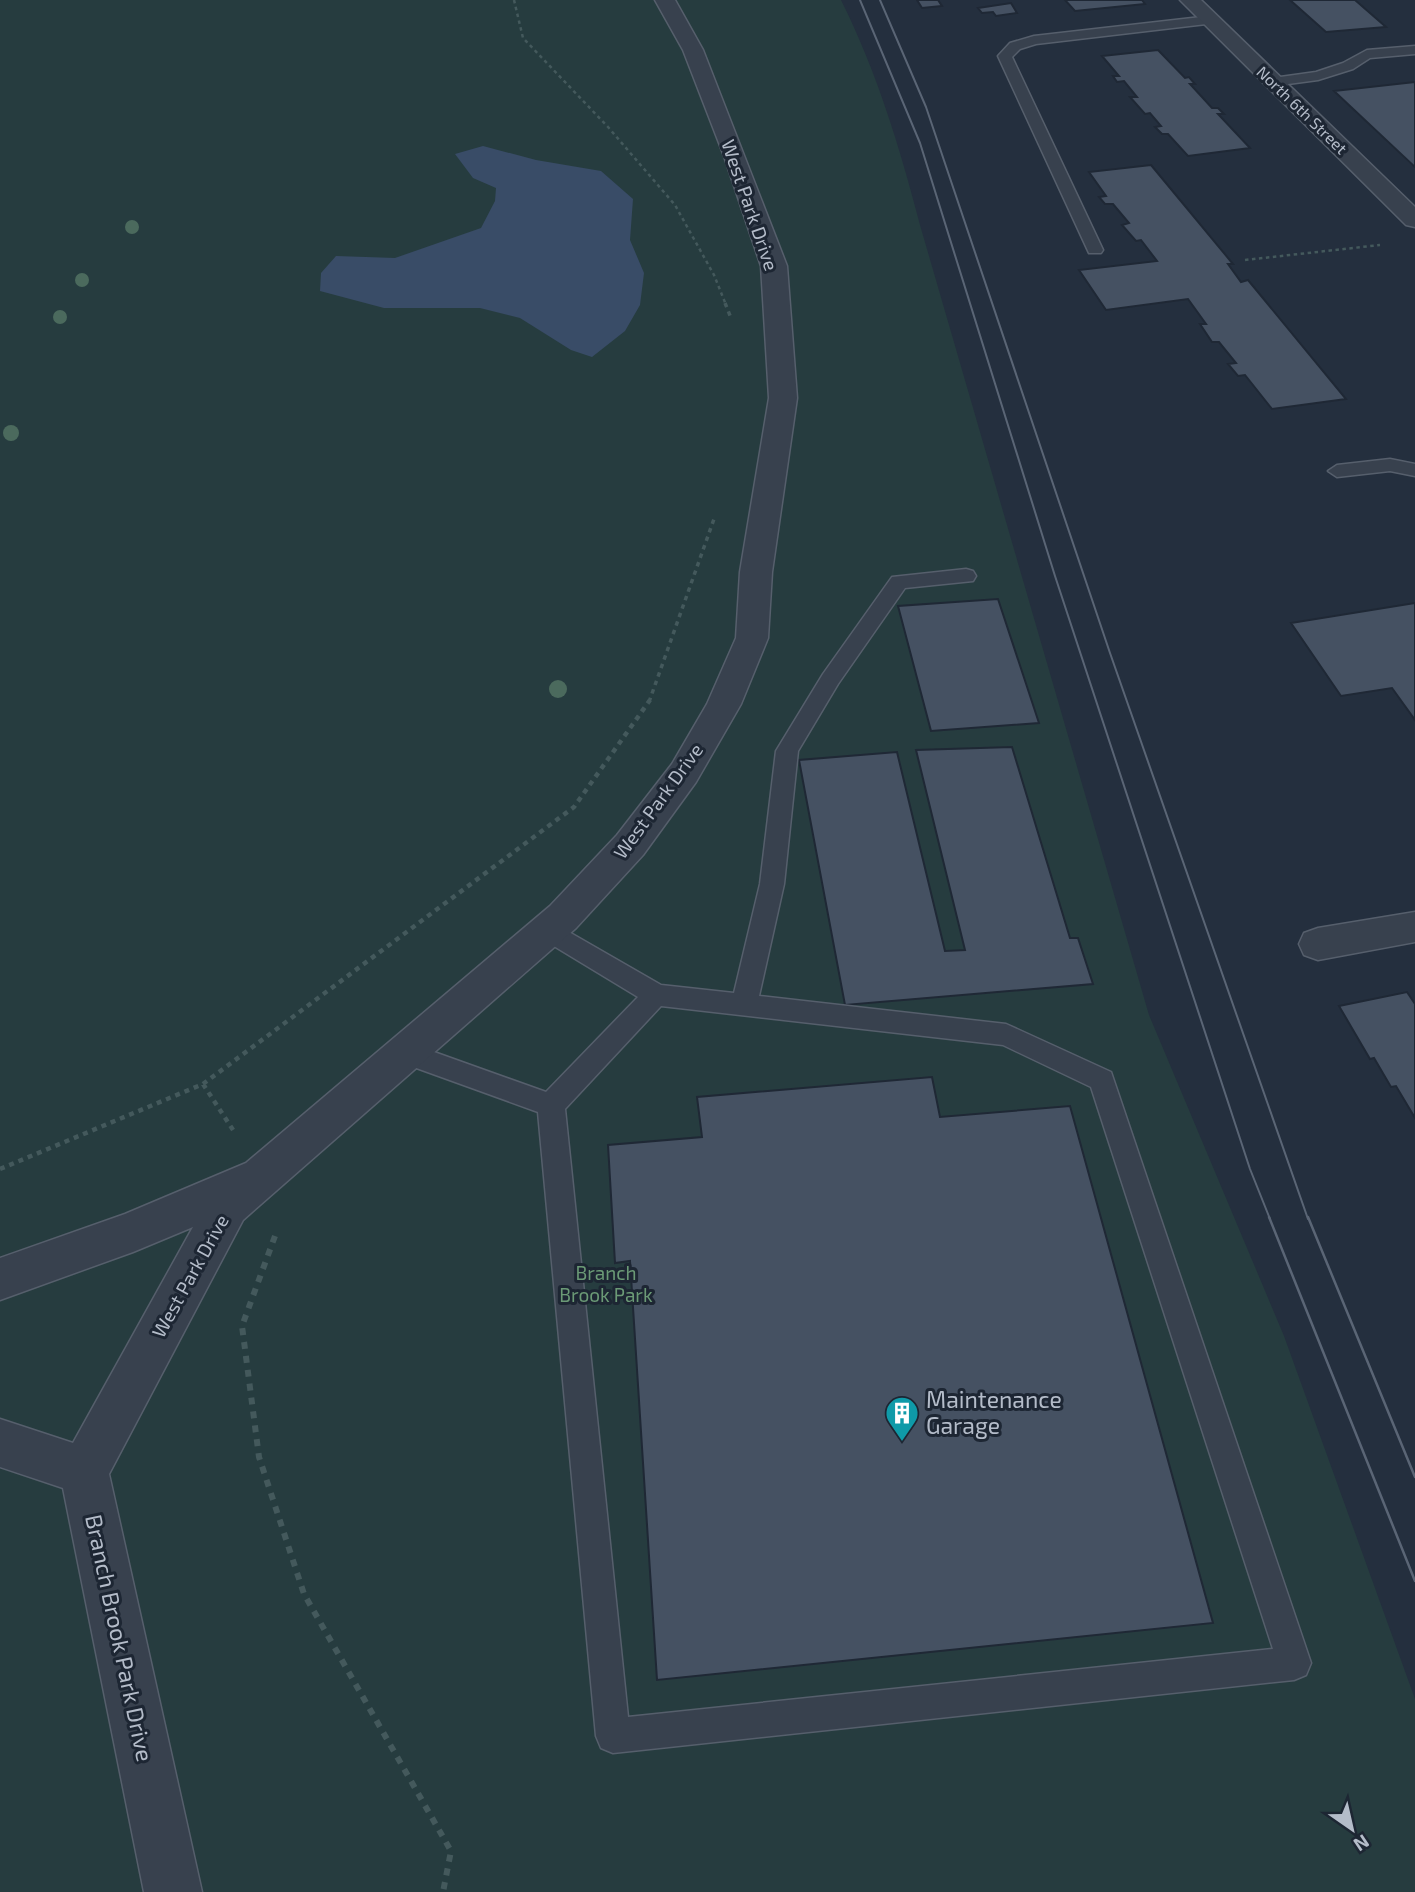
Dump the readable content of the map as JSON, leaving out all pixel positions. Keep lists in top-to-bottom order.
{
  "streets": {
    "street": ["North 6th Street", "West Park Drive", "Branch Brook Park Drive"]
  },
  "crossings": [
    ["West Park Drive", "Branch Brook Park Drive"]
  ],
  "parks": ["Branch Brook Park"],
  "places": {
    "building": ["Maintenance Garage"]
  },
  "north": "bottom right"
}
